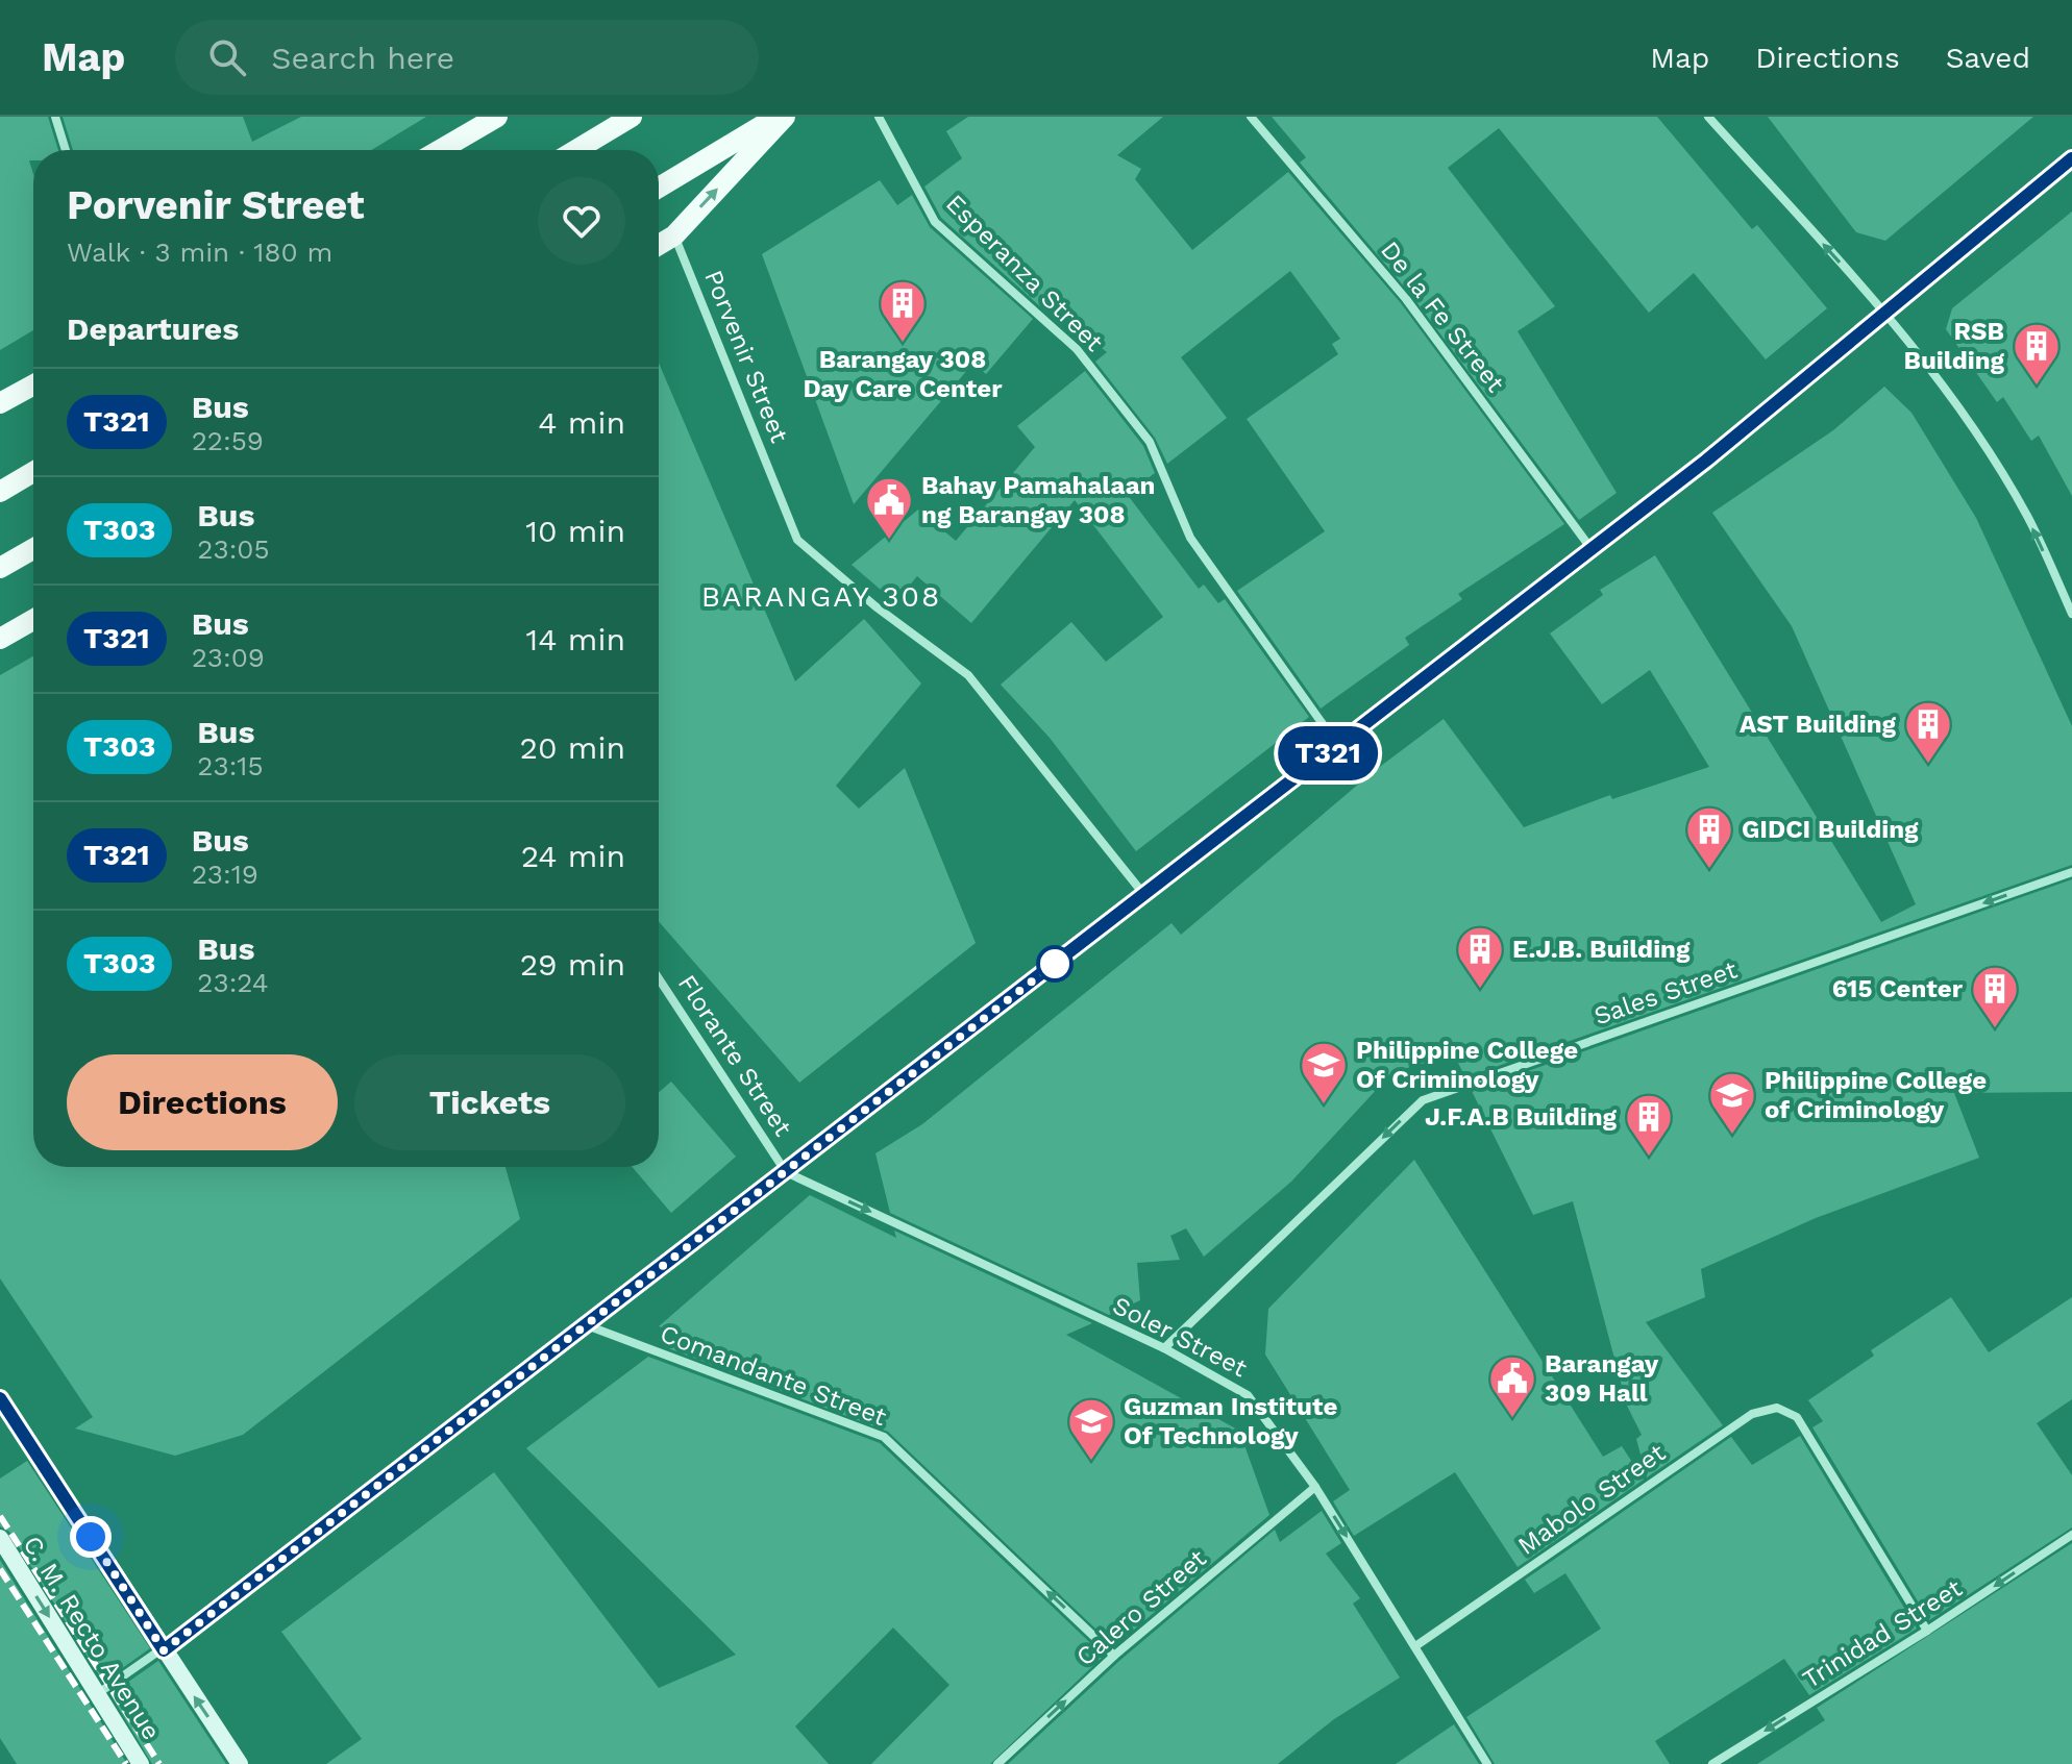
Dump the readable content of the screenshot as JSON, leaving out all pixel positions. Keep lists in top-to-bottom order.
{
  "streets": {
    "main road": ["C. M. Recto Avenue"],
    "street": [
      "Esperanza Street",
      "De la Fe Street",
      "Porvenir Street",
      "Sales Street",
      "Florante Street",
      "Soler Street",
      "Comandante Street",
      "Mabolo Street",
      "Calero Street",
      "Trinidad Street"
    ]
  },
  "crossings": [
    ["Sales Street", "Soler Street"],
    ["Florante Street", "Soler Street"],
    ["Soler Street", "Mabolo Street"],
    ["Soler Street", "Calero Street"],
    ["Comandante Street", "Calero Street"],
    ["Mabolo Street", "Trinidad Street"]
  ],
  "one_way": [
    "Sales Street",
    "Soler Street",
    "Comandante Street",
    "Calero Street",
    "Trinidad Street"
  ],
  "districts": ["BARANGAY 308"],
  "places": {
    "building": [
      "Barangay 308 Day Care Center",
      "RSB Building",
      "AST Building",
      "GIDCI Building",
      "E.J.B. Building",
      "615 Center",
      "J.F.A.B Building"
    ],
    "public building": ["Bahay Pamahalaan ng Barangay 308", "Barangay 309 Hall"],
    "school or university": ["Philippine College Of Criminology", "Philippine College of Criminology", "Guzman Institute Of Technology"]
  },
  "lines": ["bus line T321"],
  "page": {
    "header": "Map",
    "search": "Search here",
    "nav": ["Map", "Directions", "Saved"],
    "on_map": "T321",
    "heading": [
      ["Porvenir Street", "Walk · 3 min · 180 m"],
      "Departures"
    ],
    "list": [
      {
        "mark": "T321",
        "name": "Bus",
        "note": "22:59",
        "value": "4 min"
      },
      {
        "mark": "T303",
        "name": "Bus",
        "note": "23:05",
        "value": "10 min"
      },
      {
        "mark": "T321",
        "name": "Bus",
        "note": "23:09",
        "value": "14 min"
      },
      {
        "mark": "T303",
        "name": "Bus",
        "note": "23:15",
        "value": "20 min"
      },
      {
        "mark": "T321",
        "name": "Bus",
        "note": "23:19",
        "value": "24 min"
      },
      {
        "mark": "T303",
        "name": "Bus",
        "note": "23:24",
        "value": "29 min"
      }
    ],
    "buttons": ["Directions", "Tickets"]
  }
}
